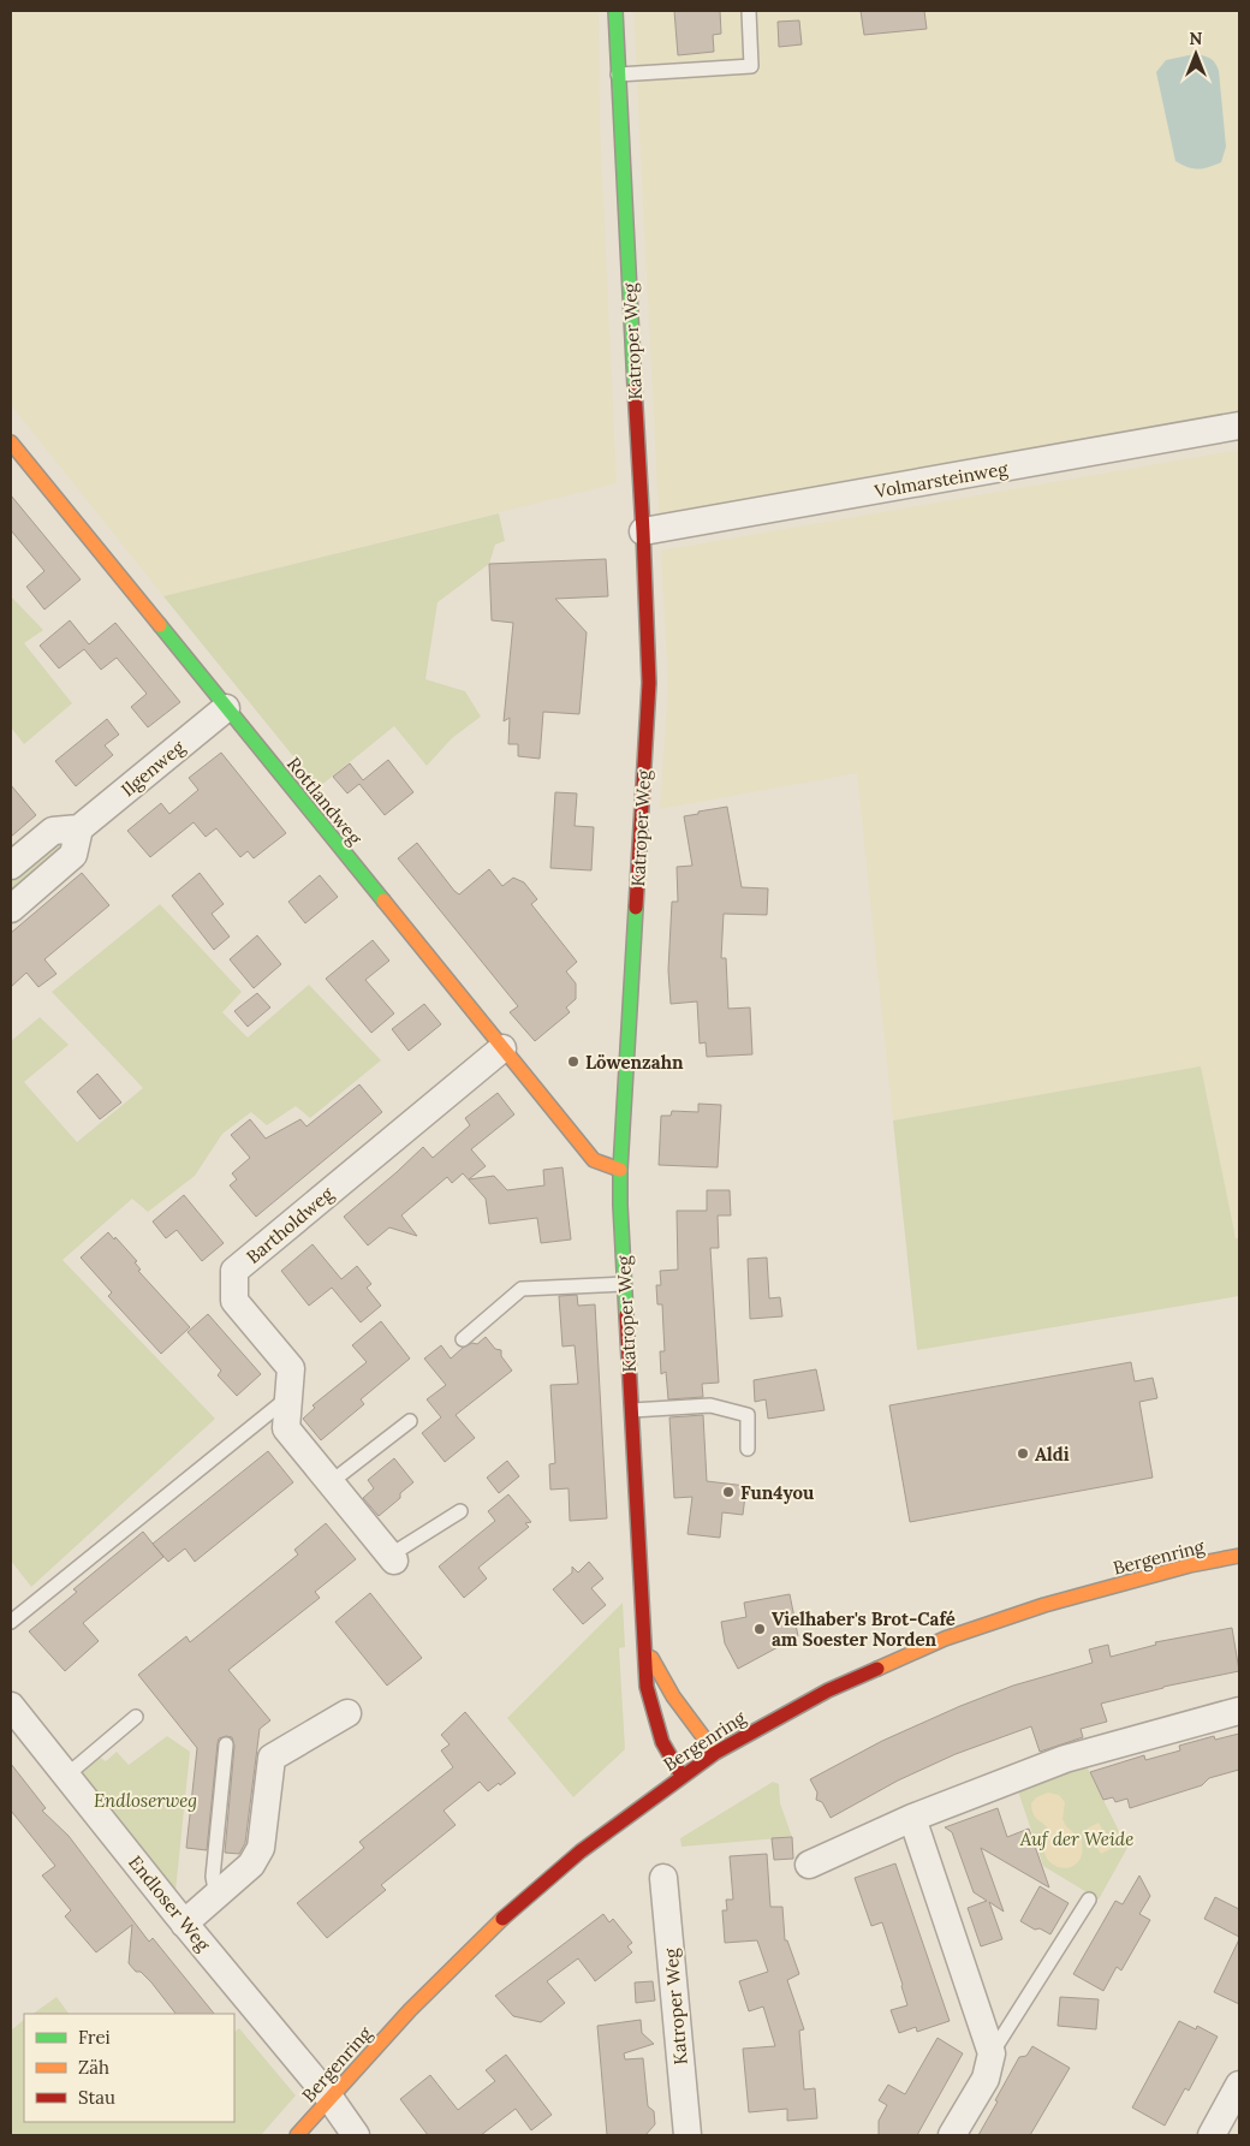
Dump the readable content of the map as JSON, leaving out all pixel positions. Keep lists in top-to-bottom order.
{
  "streets": {
    "street": [
      "Katroper Weg",
      "Volmarsteinweg",
      "Ilgenweg",
      "Rottlandweg",
      "Bartholdweg",
      "Bergenring",
      "Endloser Weg"
    ]
  },
  "crossings": [
    ["Katroper Weg", "Volmarsteinweg"],
    ["Katroper Weg", "Rottlandweg"],
    ["Katroper Weg", "Bergenring"],
    ["Ilgenweg", "Rottlandweg"],
    ["Rottlandweg", "Bartholdweg"],
    ["Bergenring", "Endloser Weg"]
  ],
  "parks": ["Endloserweg", "Auf der Weide"],
  "places": [
    "Löwenzahn",
    "Aldi",
    "Fun4you",
    "Vielhaber's Brot-Café am Soester Norden"
  ],
  "legend": ["Frei", "Zäh", "Stau"],
  "north": "top"
}
